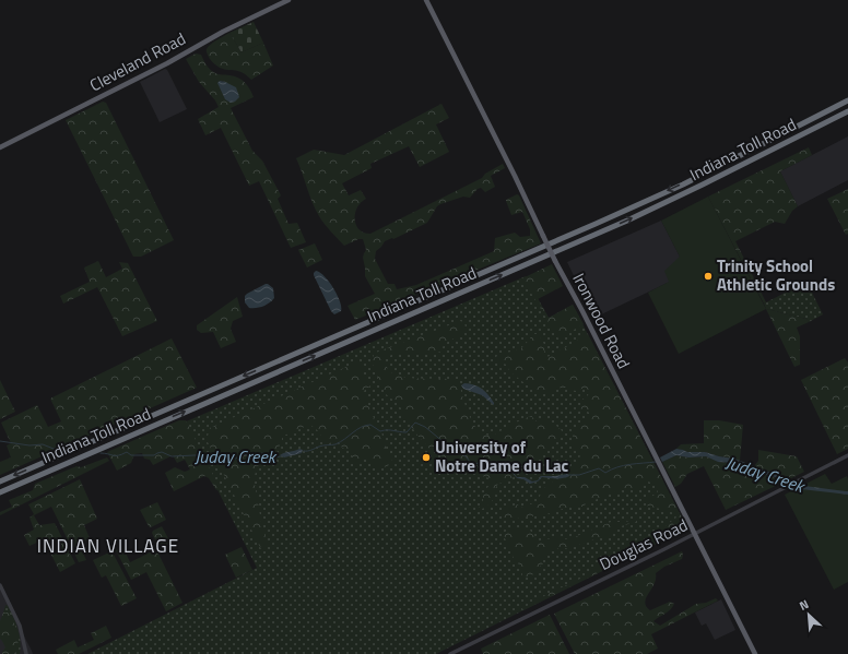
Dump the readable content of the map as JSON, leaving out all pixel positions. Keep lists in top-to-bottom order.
{
  "streets": {
    "highway": ["Indiana Toll Road"],
    "main road": ["Cleveland Road", "Ironwood Road"],
    "street": ["Douglas Road"]
  },
  "crossings": [
    ["Ironwood Road", "Douglas Road"]
  ],
  "districts": ["INDIAN VILLAGE"],
  "water": ["Juday Creek"],
  "places": ["Trinity School Athletic Grounds", "University of Notre Dame du Lac"],
  "north": "top left"
}
